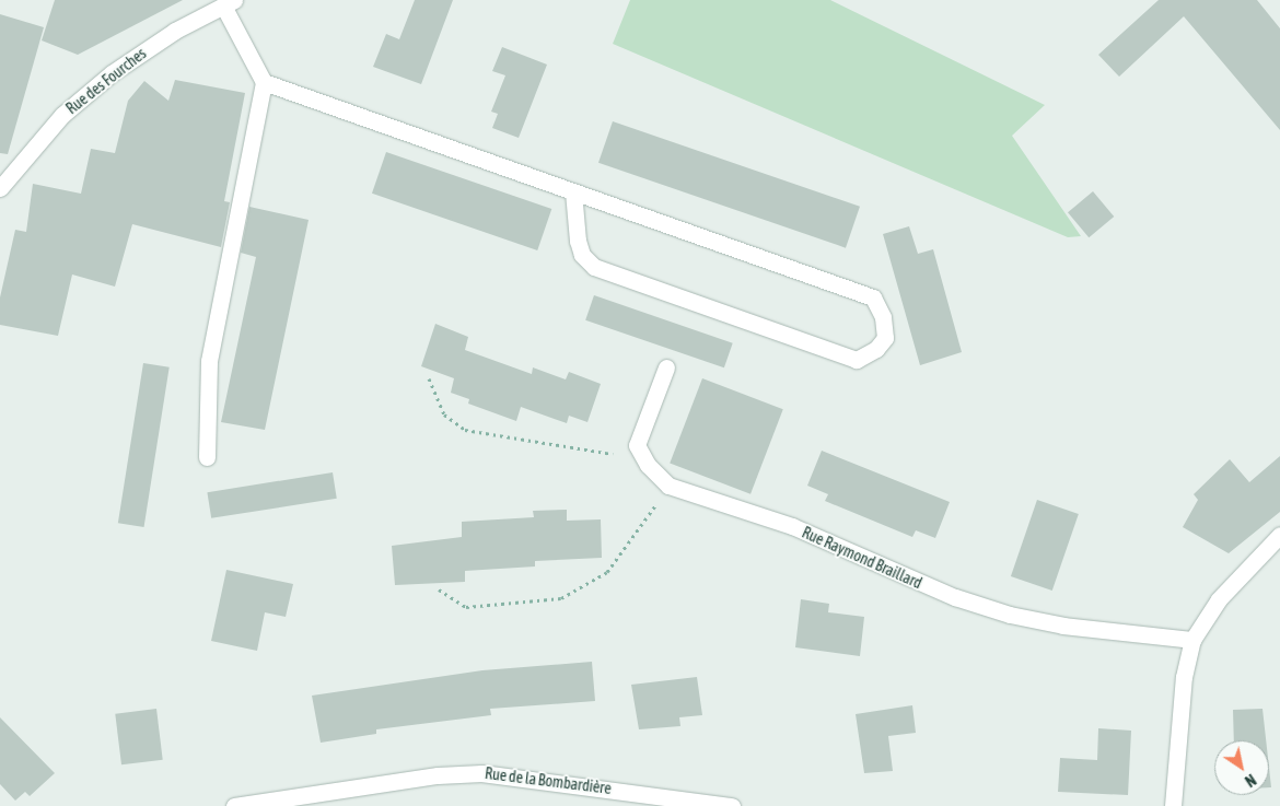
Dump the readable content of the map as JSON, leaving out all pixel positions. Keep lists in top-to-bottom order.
{
  "streets": {
    "street": ["Rue des Fourches", "Rue Raymond Braillard", "Rue de la Bombardière"]
  },
  "north": "bottom right"
}
